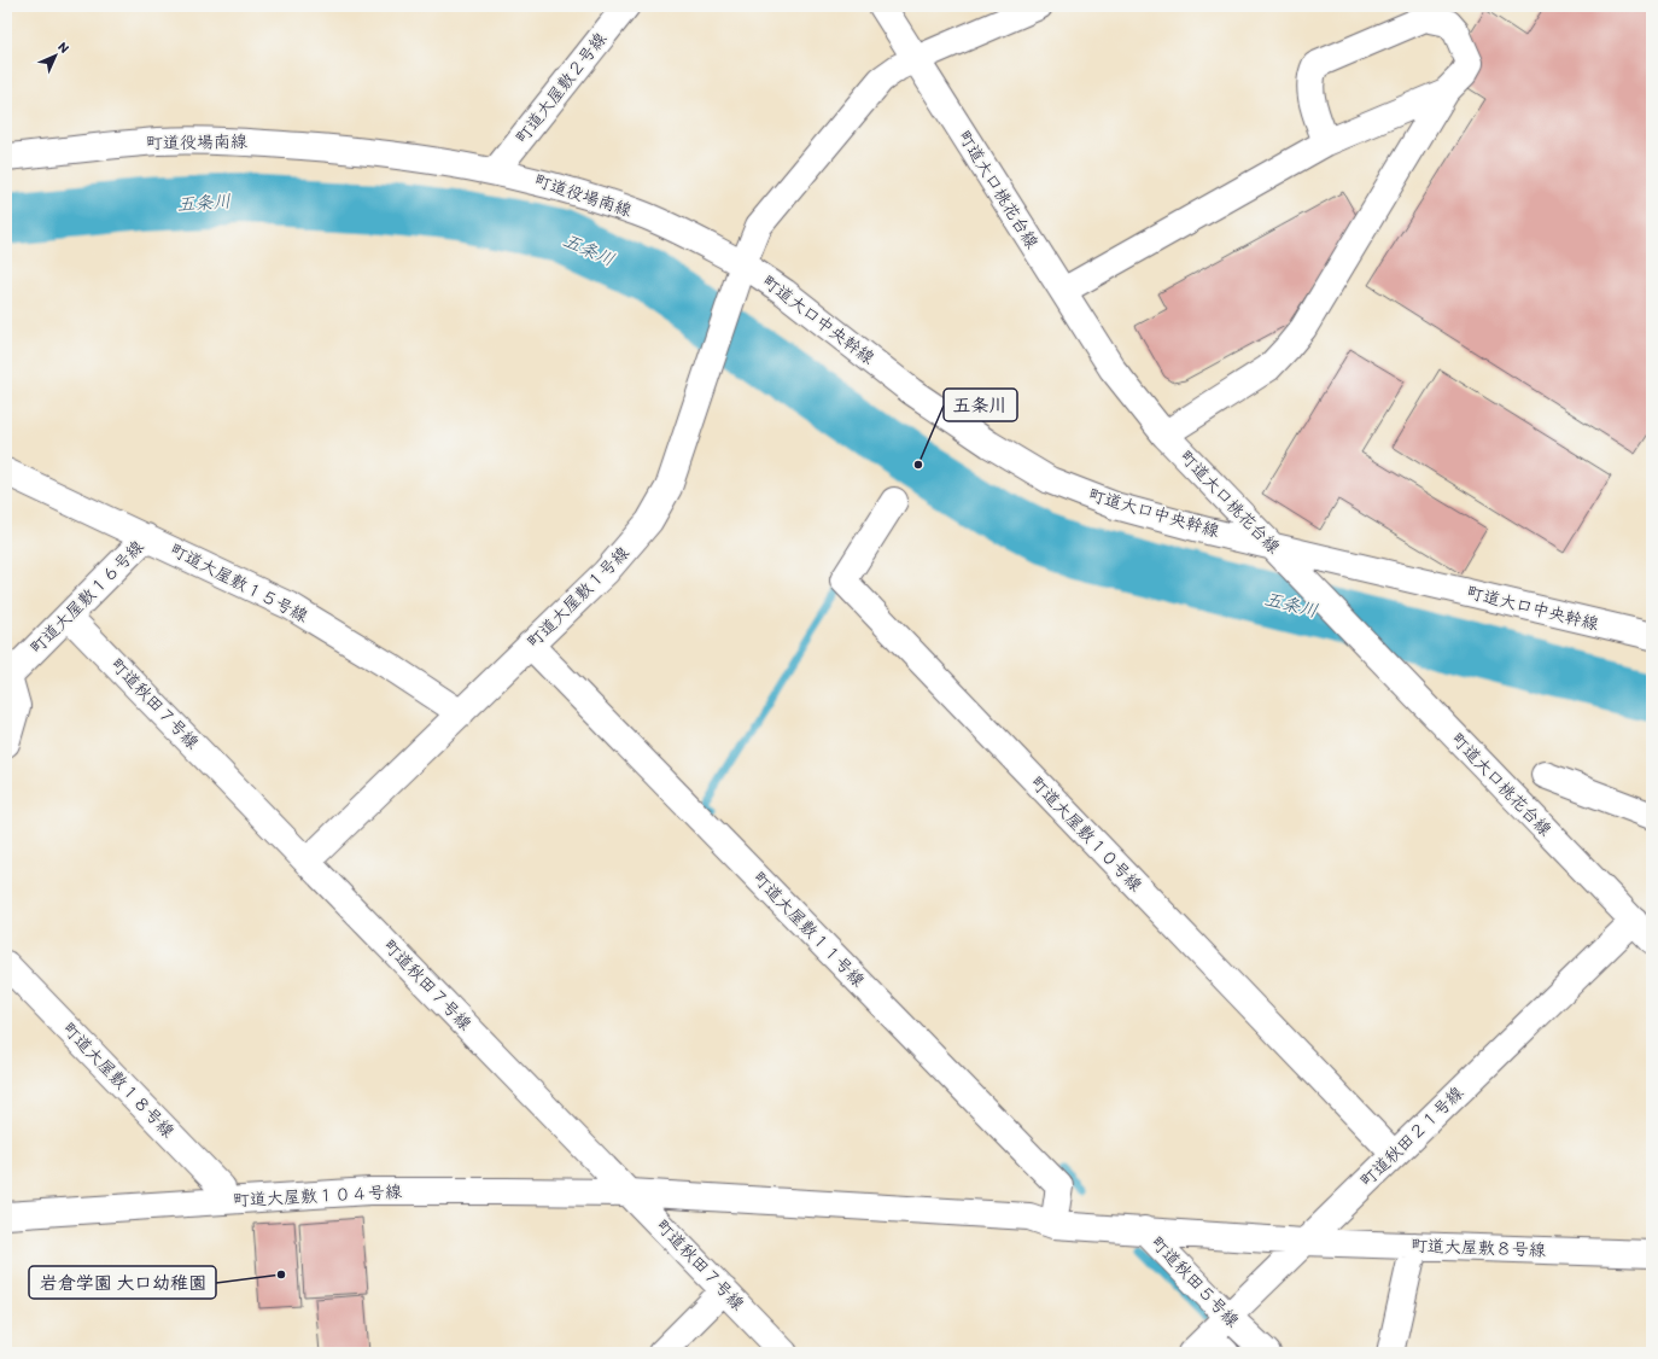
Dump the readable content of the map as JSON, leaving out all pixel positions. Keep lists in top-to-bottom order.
{
  "streets": {
    "street": [
      "町道大屋敷２号線",
      "町道役場南線",
      "町道大口桃花台線",
      "町道大口中央幹線",
      "町道大屋敷１５号線",
      "町道大屋敷１６号線",
      "町道大屋敷１号線",
      "町道秋田７号線",
      "町道大屋敷１０号線",
      "町道大屋敷１１号線",
      "町道大屋敷１８号線",
      "町道秋田２１号線",
      "町道大屋敷１０４号線",
      "町道大屋敷８号線",
      "町道秋田５号線"
    ]
  },
  "crossings": [
    ["町道大屋敷２号線", "町道役場南線"],
    ["町道役場南線", "町道大口中央幹線"],
    ["町道役場南線", "町道大屋敷１号線"],
    ["町道大口桃花台線", "町道大口中央幹線"],
    ["町道大口桃花台線", "町道秋田２１号線"],
    ["町道大口中央幹線", "町道大屋敷１号線"],
    ["町道大屋敷１５号線", "町道大屋敷１６号線"],
    ["町道大屋敷１５号線", "町道大屋敷１号線"],
    ["町道大屋敷１６号線", "町道秋田７号線"],
    ["町道大屋敷１号線", "町道秋田７号線"],
    ["町道大屋敷１号線", "町道大屋敷１１号線"],
    ["町道秋田７号線", "町道大屋敷１０４号線"],
    ["町道大屋敷１０号線", "町道秋田２１号線"],
    ["町道大屋敷１１号線", "町道大屋敷１０４号線"],
    ["町道大屋敷１１号線", "町道大屋敷８号線"],
    ["町道大屋敷１８号線", "町道大屋敷１０４号線"],
    ["町道秋田２１号線", "町道大屋敷８号線"],
    ["町道秋田２１号線", "町道秋田５号線"],
    ["町道大屋敷１０４号線", "町道大屋敷８号線"],
    ["町道大屋敷８号線", "町道秋田５号線"]
  ],
  "water": ["五条川"],
  "places": ["五条川", "岩倉学園 大口幼稚園"],
  "north": "top right"
}
